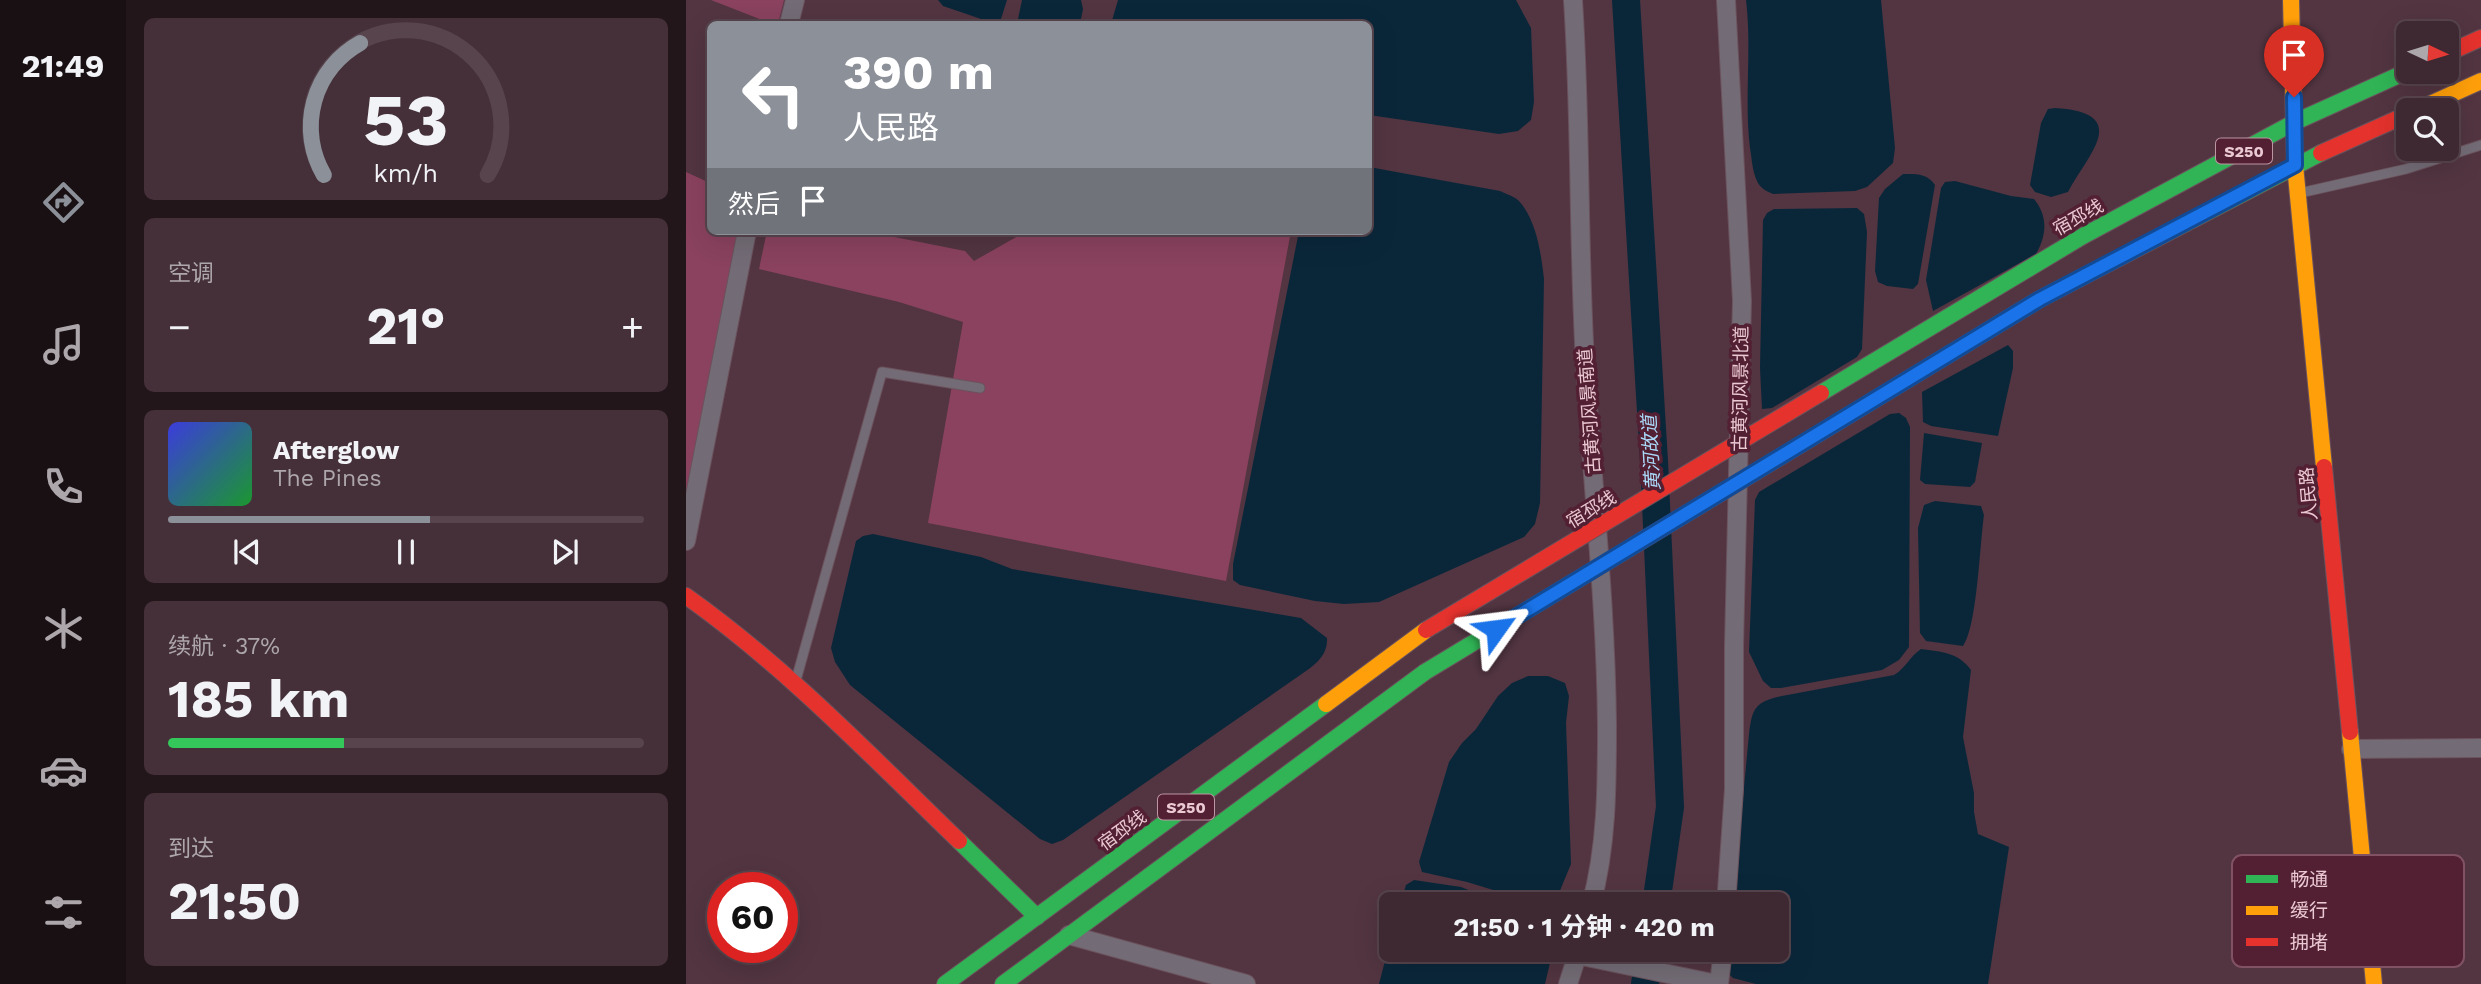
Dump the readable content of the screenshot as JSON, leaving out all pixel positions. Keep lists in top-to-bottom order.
{
  "streets": {
    "main road": ["S250", "宿邳线", "人民路"],
    "street": ["古黄河风景北道", "古黄河风景南道"]
  },
  "crossings": [
    ["S250", "人民路"],
    ["宿邳线", "人民路"]
  ],
  "water": ["黄河故道"],
  "legend": ["畅通", "缓行", "拥堵"],
  "north": "right",
  "page": {
    "tabs": "21:49",
    "turn": ["390 m", "人民路"],
    "then": "然后",
    "tile": [
      "空调",
      ["续航 · 37%", "185 km"],
      ["到达", "21:50"]
    ],
    "heat": ["−", "21°", "+"],
    "song": ["Afterglow", "The Pines"],
    "limit": "60",
    "trip": "21:50 · 1 分钟 · 420 m",
    "gauge": ["53", "km/h"]
  }
}
